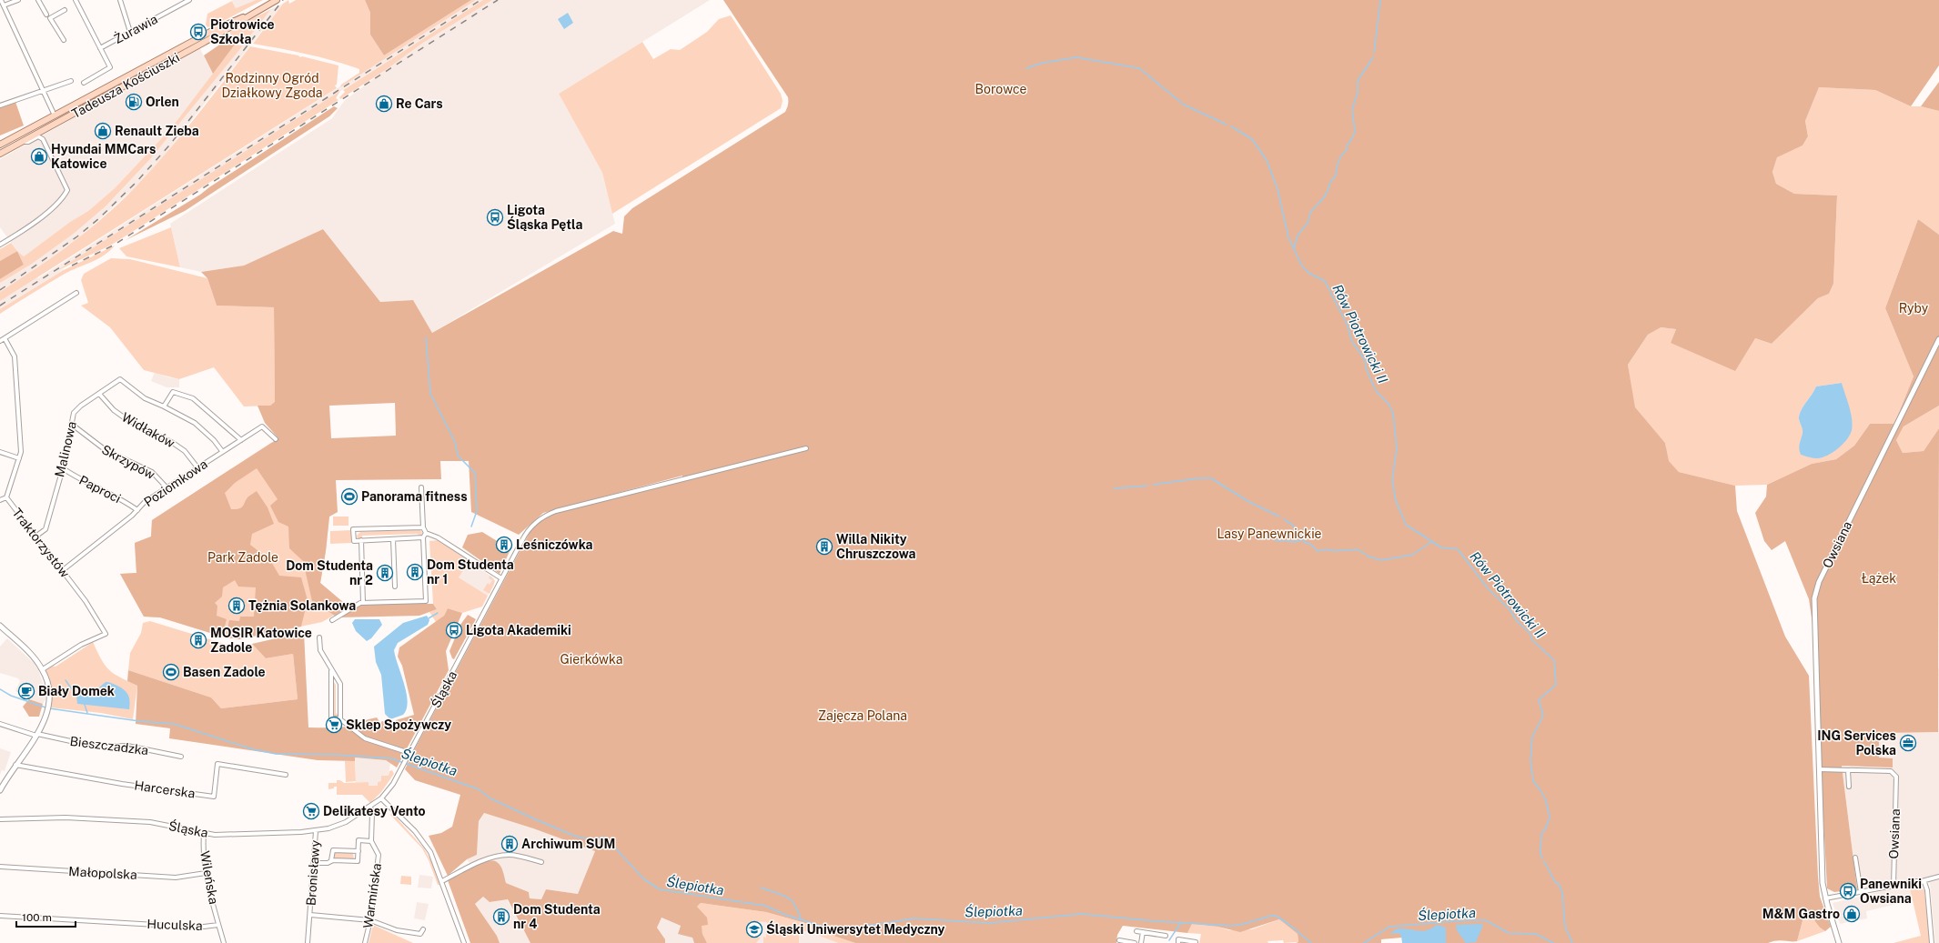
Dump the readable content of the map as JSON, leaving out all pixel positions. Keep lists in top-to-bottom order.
{
  "streets": {
    "main road": ["Tadeusza Kościuszki"],
    "street": [
      "Żurawia",
      "Widłaków",
      "Malinowa",
      "Skrzypów",
      "Poziomkowa",
      "Paproci",
      "Traktorzystów",
      "Owsiana",
      "Śląska",
      "Bieszczadzka",
      "Harcerska",
      "Małopolska",
      "Bronisławy",
      "Wileńska",
      "Warmińska",
      "Huculska"
    ]
  },
  "crossings": [
    ["Widłaków", "Malinowa"],
    ["Widłaków", "Poziomkowa"],
    ["Malinowa", "Skrzypów"],
    ["Malinowa", "Paproci"],
    ["Malinowa", "Traktorzystów"],
    ["Skrzypów", "Poziomkowa"],
    ["Poziomkowa", "Paproci"],
    ["Poziomkowa", "Traktorzystów"],
    ["Śląska", "Bronisławy"],
    ["Śląska", "Wileńska"],
    ["Śląska", "Warmińska"],
    ["Małopolska", "Wileńska"],
    ["Bronisławy", "Warmińska"],
    ["Wileńska", "Huculska"]
  ],
  "water": ["Rów Piotrowicki II", "Ślepiotka"],
  "parks": [
    "Rodzinny Ogród Działkowy Zgoda",
    "Borowce",
    "Ryby",
    "Lasy Panewnickie",
    "Park Zadole",
    "Łążek",
    "Gierkówka",
    "Zajęcza Polana"
  ],
  "places": {
    "bus stop": [
      "Piotrowice Szkoła",
      "Ligota Śląska Pętla",
      "Ligota Akademiki",
      "Panewniki Owsiana"
    ],
    "fuel station": ["Orlen"],
    "shop": [
      "Re Cars",
      "Renault Zieba",
      "Hyundai MMCars Katowice",
      "M&M Gastro"
    ],
    "sports": ["Panorama fitness", "Basen Zadole"],
    "building": [
      "Leśniczówka",
      "Willa Nikity Chruszczowa",
      "Dom Studenta nr 1",
      "Dom Studenta nr 2",
      "Tężnia Solankowa",
      "MOSIR Katowice Zadole",
      "Archiwum SUM",
      "Dom Studenta nr 4"
    ],
    "cafe": ["Biały Domek"],
    "supermarket": ["Sklep Spożywczy", "Delikatesy Vento"],
    "office": ["ING Services Polska"],
    "school or university": ["Śląski Uniwersytet Medyczny"]
  },
  "scale_bar": "100 m"
}
